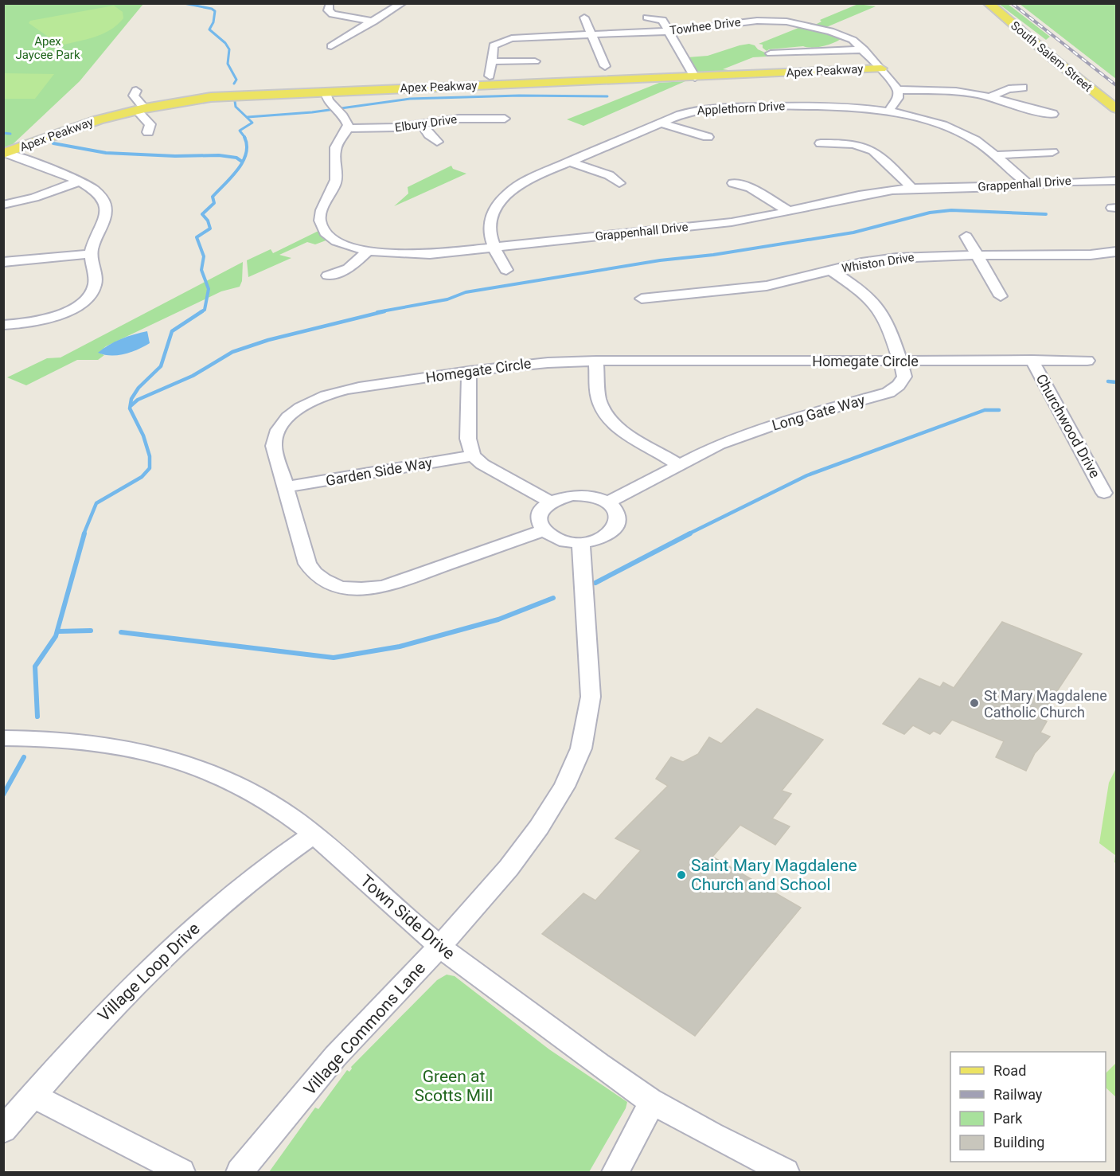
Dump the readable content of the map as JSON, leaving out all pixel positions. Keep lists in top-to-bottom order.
{
  "streets": {
    "main road": ["South Salem Street", "Apex Peakway"],
    "street": [
      "Towhee Drive",
      "Applethorn Drive",
      "Elbury Drive",
      "Grappenhall Drive",
      "Whiston Drive",
      "Homegate Circle",
      "Long Gate Way",
      "Churchwood Drive",
      "Garden Side Way",
      "Town Side Drive",
      "Village Loop Drive",
      "Village Commons Lane"
    ]
  },
  "crossings": [
    ["Towhee Drive", "Apex Peakway"],
    ["Applethorn Drive", "Grappenhall Drive"],
    ["Elbury Drive", "Grappenhall Drive"],
    ["Whiston Drive", "Long Gate Way"],
    ["Homegate Circle", "Long Gate Way"],
    ["Homegate Circle", "Churchwood Drive"],
    ["Homegate Circle", "Garden Side Way"],
    ["Homegate Circle", "Village Commons Lane"],
    ["Long Gate Way", "Village Commons Lane"],
    ["Town Side Drive", "Village Loop Drive"],
    ["Town Side Drive", "Village Commons Lane"]
  ],
  "parks": ["Apex Jaycee Park", "Green at Scotts Mill"],
  "places": ["St Mary Magdalene Catholic Church", "Saint Mary Magdalene Church and School"],
  "legend": [
    "Road",
    "Railway",
    "Park",
    "Building"
  ]
}
